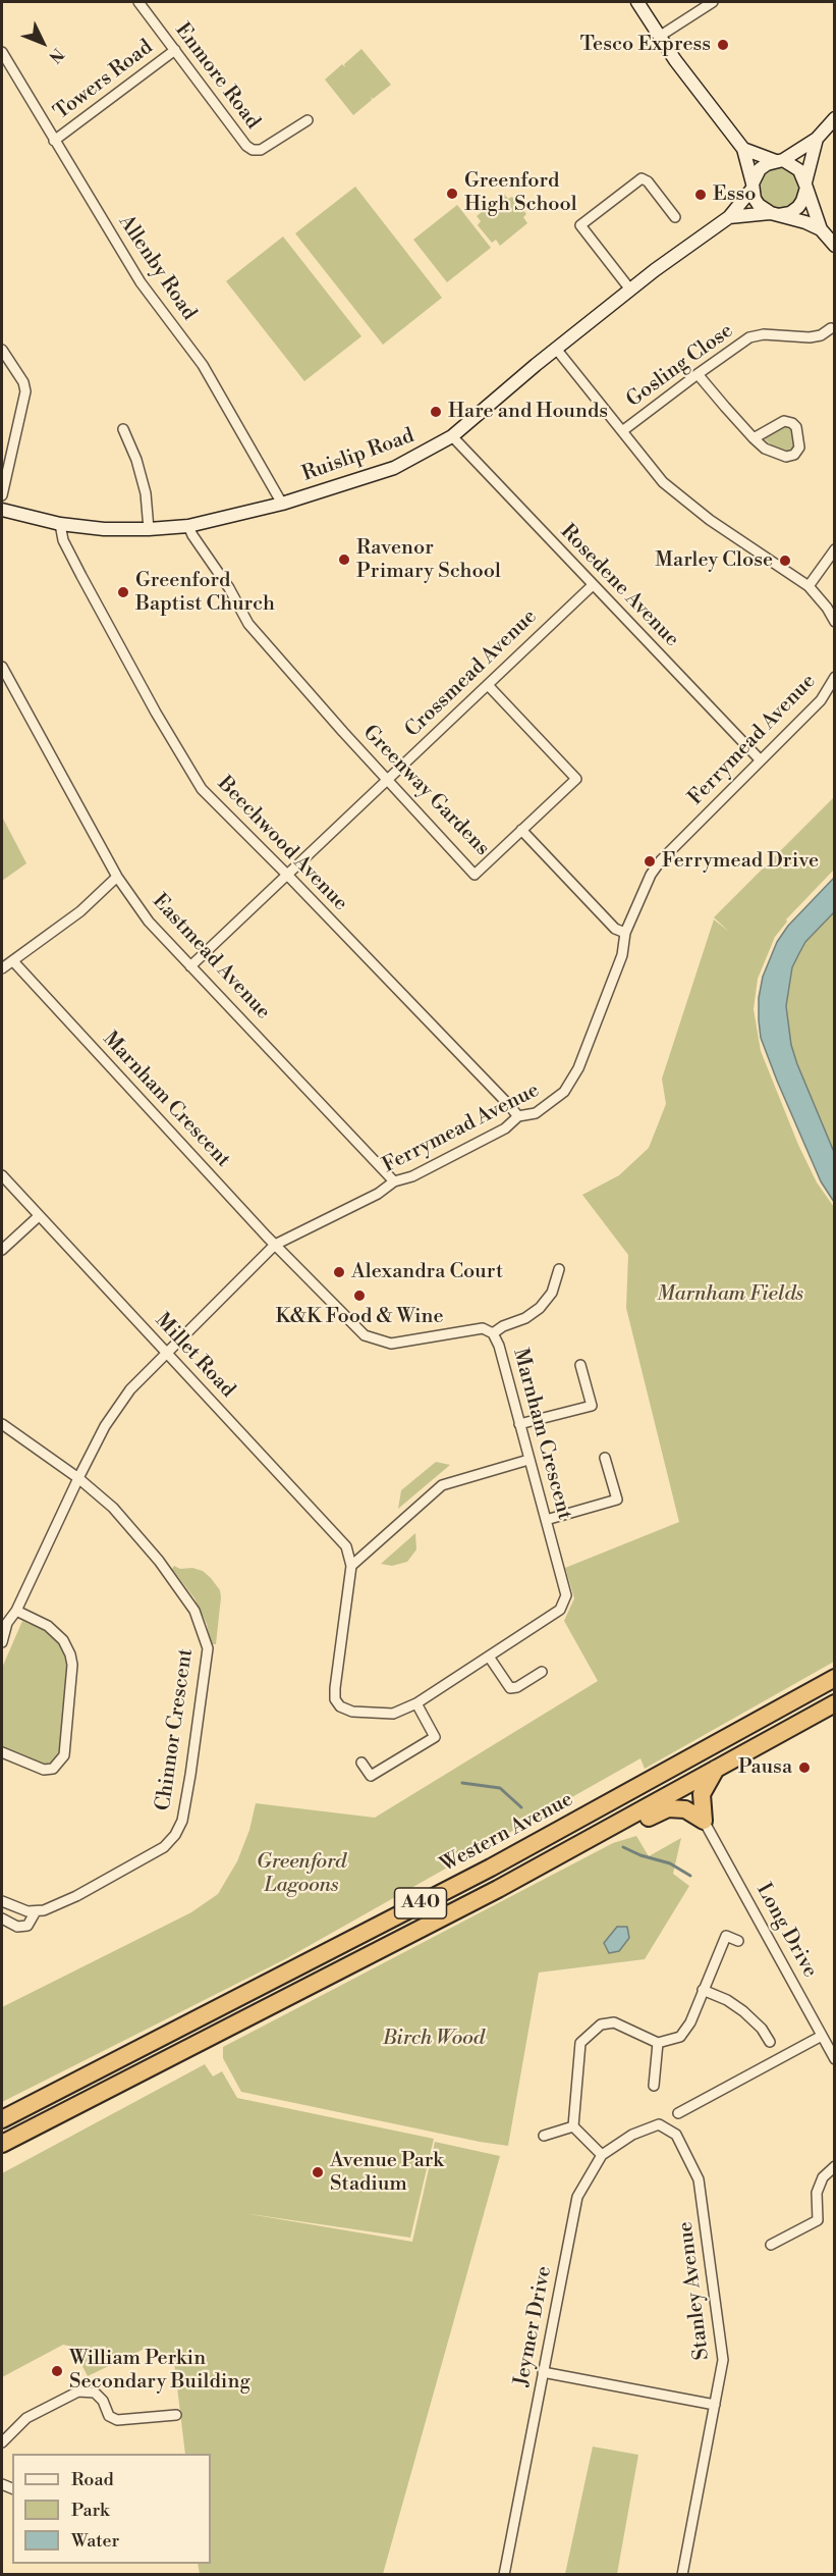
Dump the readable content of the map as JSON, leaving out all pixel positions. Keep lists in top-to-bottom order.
{
  "streets": {
    "highway": ["Western Avenue", "A40"],
    "main road": ["Ruislip Road"],
    "street": [
      "Enmore Road",
      "Towers Road",
      "Allenby Road",
      "Gosling Close",
      "Rosedene Avenue",
      "Crossmead Avenue",
      "Ferrymead Avenue",
      "Greenway Gardens",
      "Beechwood Avenue",
      "Eastmead Avenue",
      "Marnham Crescent",
      "Millet Road",
      "Chinnor Crescent",
      "Long Drive",
      "Stanley Avenue",
      "Jeymer Drive"
    ]
  },
  "crossings": [
    ["Enmore Road", "Towers Road"],
    ["Towers Road", "Allenby Road"],
    ["Allenby Road", "Ruislip Road"],
    ["Ruislip Road", "Rosedene Avenue"],
    ["Ruislip Road", "Greenway Gardens"],
    ["Ruislip Road", "Beechwood Avenue"],
    ["Rosedene Avenue", "Crossmead Avenue"],
    ["Rosedene Avenue", "Ferrymead Avenue"],
    ["Crossmead Avenue", "Greenway Gardens"],
    ["Crossmead Avenue", "Beechwood Avenue"],
    ["Crossmead Avenue", "Eastmead Avenue"],
    ["Ferrymead Avenue", "Beechwood Avenue"],
    ["Ferrymead Avenue", "Eastmead Avenue"],
    ["Ferrymead Avenue", "Marnham Crescent"],
    ["Ferrymead Avenue", "Millet Road"],
    ["Ferrymead Avenue", "Chinnor Crescent"],
    ["Marnham Crescent", "Millet Road"],
    ["Stanley Avenue", "Jeymer Drive"]
  ],
  "parks": ["Marnham Fields", "Greenford Lagoons", "Birch Wood"],
  "places": [
    "Tesco Express",
    "Greenford High School",
    "Esso",
    "Hare and Hounds",
    "Ravenor Primary School",
    "Marley Close",
    "Greenford Baptist Church",
    "Ferrymead Drive",
    "Alexandra Court",
    "K&K Food & Wine",
    "Pausa",
    "Avenue Park Stadium",
    "William Perkin Secondary Building"
  ],
  "legend": ["Road", "Park", "Water"],
  "north": "bottom right"
}
